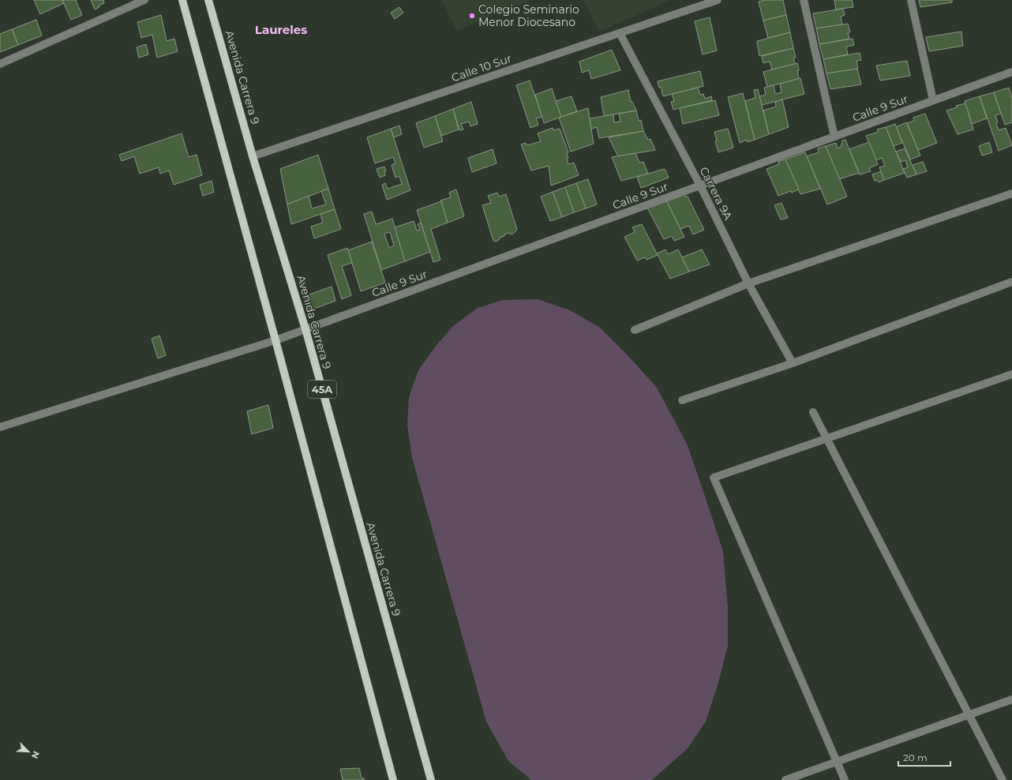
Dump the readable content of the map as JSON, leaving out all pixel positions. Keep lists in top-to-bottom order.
{
  "streets": {
    "main road": ["Avenida Carrera 9", "45A"],
    "street": ["Calle 10 Sur", "Calle 9 Sur", "Carrera 9A"]
  },
  "crossings": [
    ["Calle 10 Sur", "Avenida Carrera 9"],
    ["Calle 10 Sur", "Carrera 9A"],
    ["Avenida Carrera 9", "Calle 9 Sur"],
    ["Calle 9 Sur", "Carrera 9A"],
    ["Calle 9 Sur", "45A"]
  ],
  "districts": ["Laureles"],
  "places": ["Colegio Seminario Menor Diocesano"],
  "scale_bar": "20 m",
  "north": "bottom right"
}
